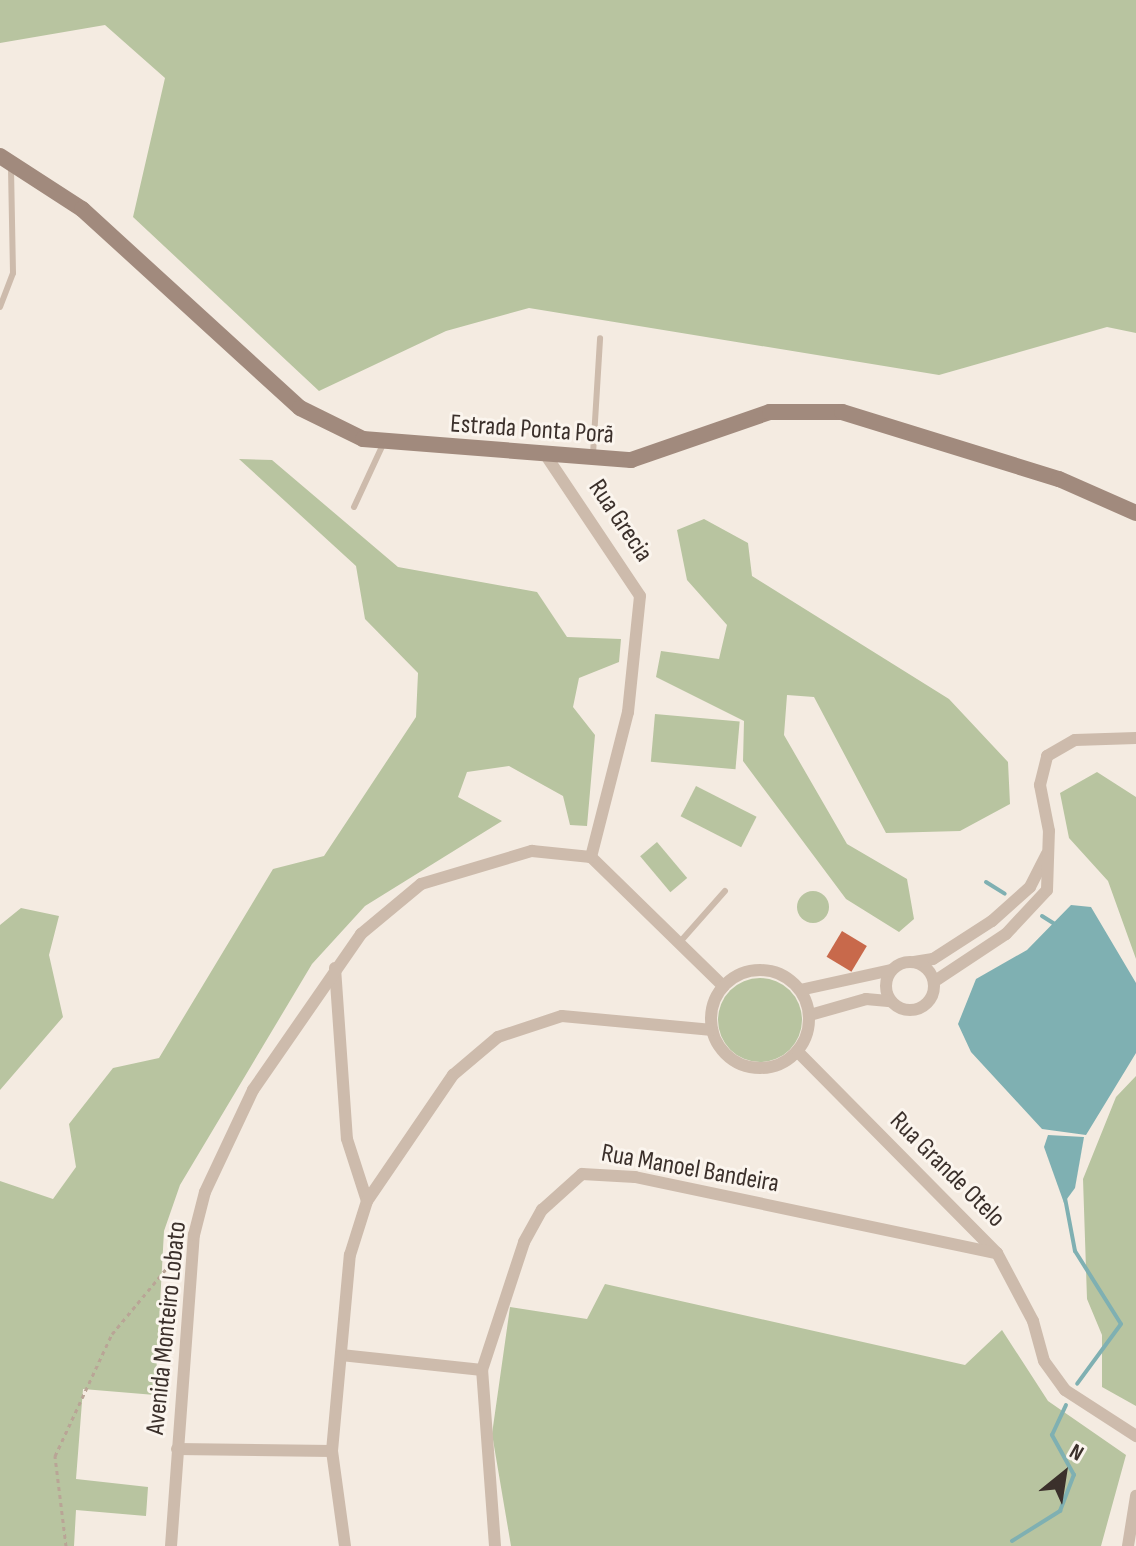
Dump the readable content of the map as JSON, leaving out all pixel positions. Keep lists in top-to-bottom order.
{
  "streets": {
    "main road": ["Estrada Ponta Porã"],
    "street": [
      "Rua Grecia",
      "Rua Manoel Bandeira",
      "Rua Grande Otelo",
      "Avenida Monteiro Lobato"
    ]
  },
  "crossings": [
    ["Estrada Ponta Porã", "Rua Grecia"],
    ["Rua Grecia", "Avenida Monteiro Lobato"],
    ["Rua Manoel Bandeira", "Rua Grande Otelo"]
  ],
  "north": "top right"
}
